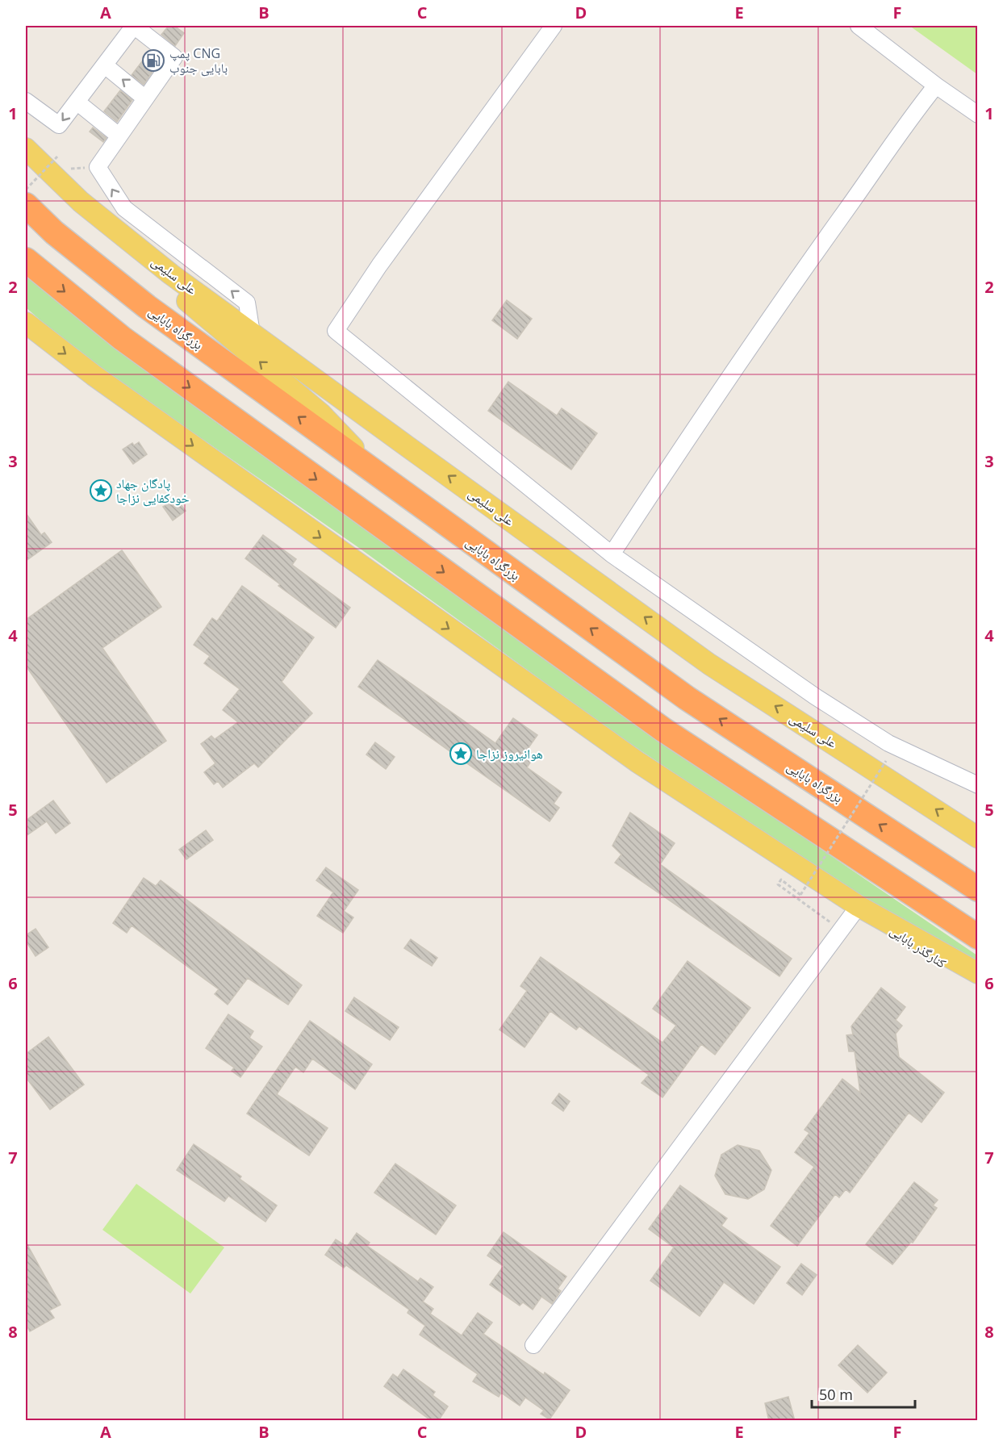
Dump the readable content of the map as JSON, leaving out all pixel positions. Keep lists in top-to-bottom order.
{
  "streets": {
    "highway": ["بزرگراه بابایی"],
    "main road": ["علی سلیمی", "کنارگذر بابایی"]
  },
  "places": {
    "fuel station": ["پمپ CNG بابایی جنوب"],
    "place": ["پادگان جهاد خودکفایی نزاجا", "هوانیروز نزاجا"]
  },
  "scale_bar": "50 m",
  "grid": {
    "columns": [
      "A",
      "B",
      "C",
      "D",
      "E",
      "F"
    ],
    "rows": [
      "1",
      "2",
      "3",
      "4",
      "5",
      "6",
      "7",
      "8"
    ]
  }
}
